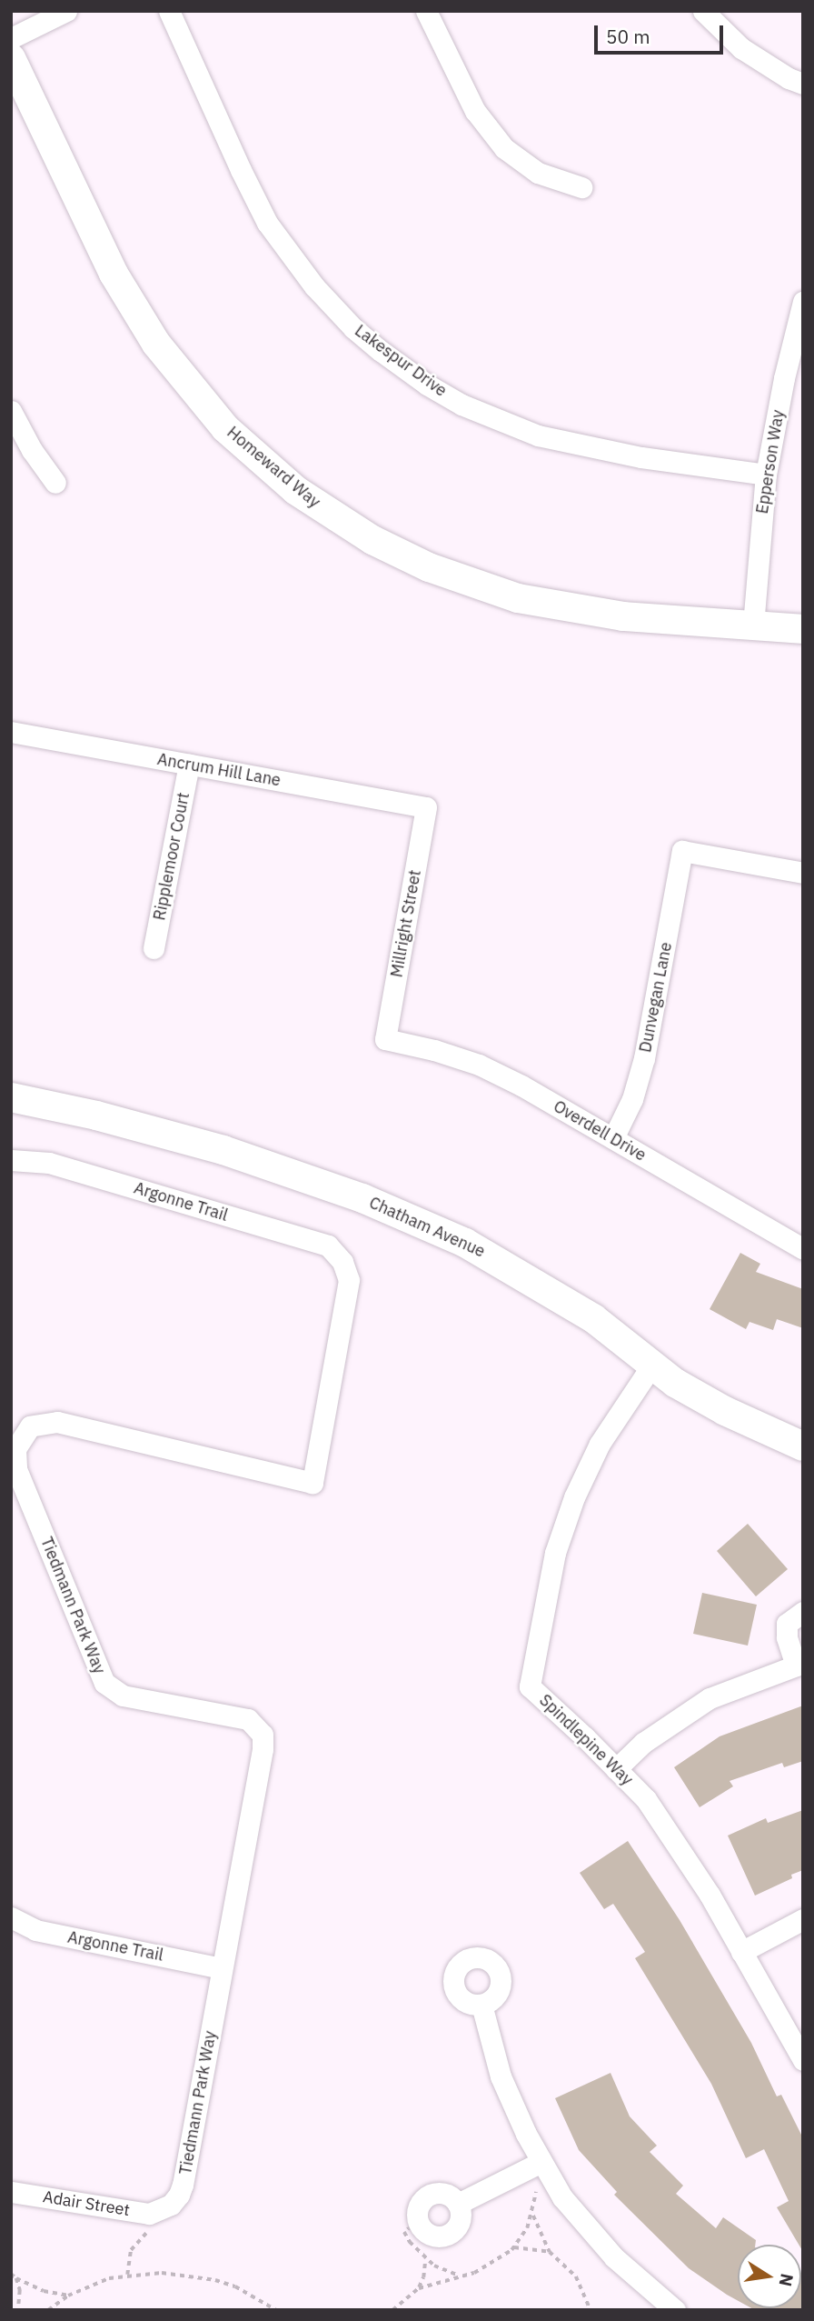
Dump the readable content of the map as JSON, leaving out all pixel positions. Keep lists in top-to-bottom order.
{
  "streets": {
    "street": [
      "Lakespur Drive",
      "Epperson Way",
      "Homeward Way",
      "Ancrum Hill Lane",
      "Ripplemoor Court",
      "Millright Street",
      "Dunvegan Lane",
      "Overdell Drive",
      "Argonne Trail",
      "Chatham Avenue",
      "Tiedmann Park Way",
      "Spindlepine Way",
      "Adair Street"
    ]
  },
  "crossings": [
    ["Lakespur Drive", "Epperson Way"],
    ["Epperson Way", "Homeward Way"],
    ["Ancrum Hill Lane", "Ripplemoor Court"],
    ["Ancrum Hill Lane", "Millright Street"],
    ["Millright Street", "Overdell Drive"],
    ["Dunvegan Lane", "Overdell Drive"],
    ["Argonne Trail", "Tiedmann Park Way"],
    ["Chatham Avenue", "Spindlepine Way"],
    ["Tiedmann Park Way", "Adair Street"]
  ],
  "scale_bar": "50 m",
  "north": "right"
}
